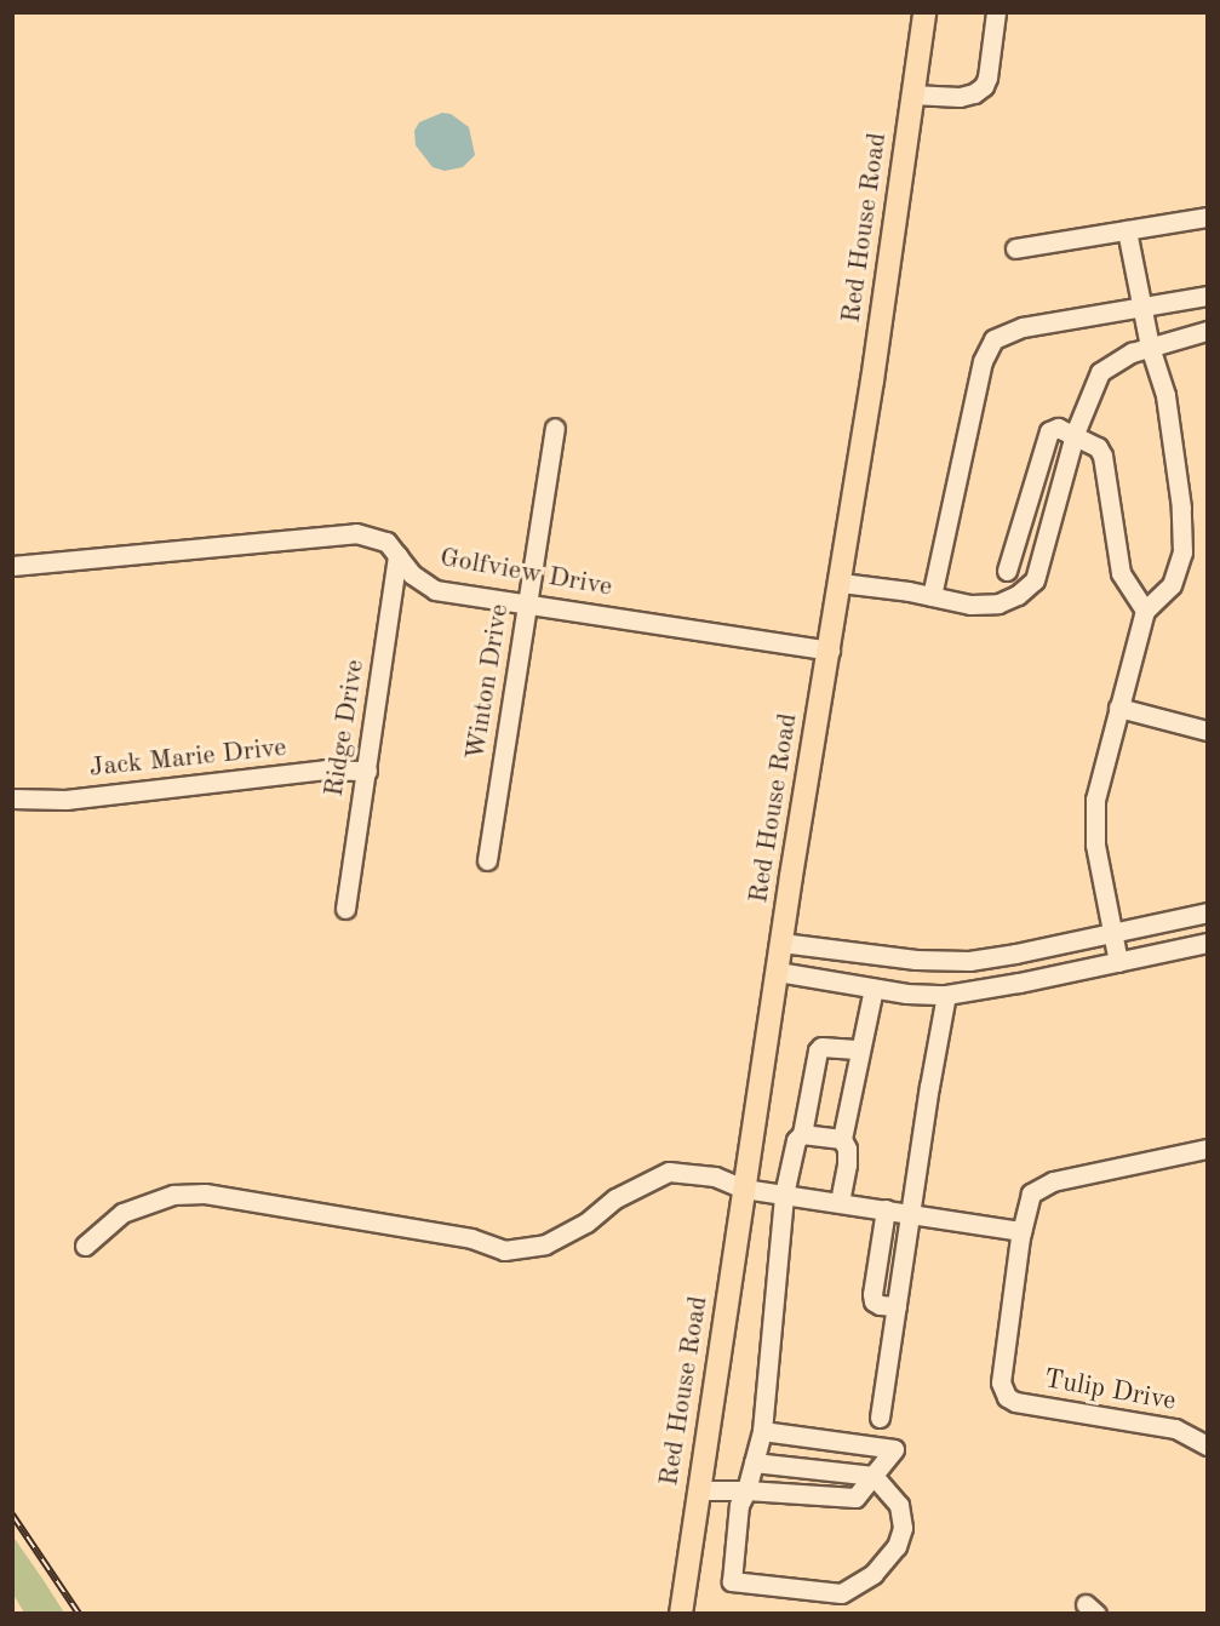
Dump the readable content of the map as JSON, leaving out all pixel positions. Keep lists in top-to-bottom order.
{
  "streets": {
    "main road": ["Red House Road"],
    "street": [
      "Golfview Drive",
      "Winton Drive",
      "Ridge Drive",
      "Jack Marie Drive",
      "Tulip Drive"
    ]
  },
  "crossings": [
    ["Red House Road", "Golfview Drive"],
    ["Golfview Drive", "Winton Drive"],
    ["Golfview Drive", "Ridge Drive"],
    ["Ridge Drive", "Jack Marie Drive"]
  ]
}
